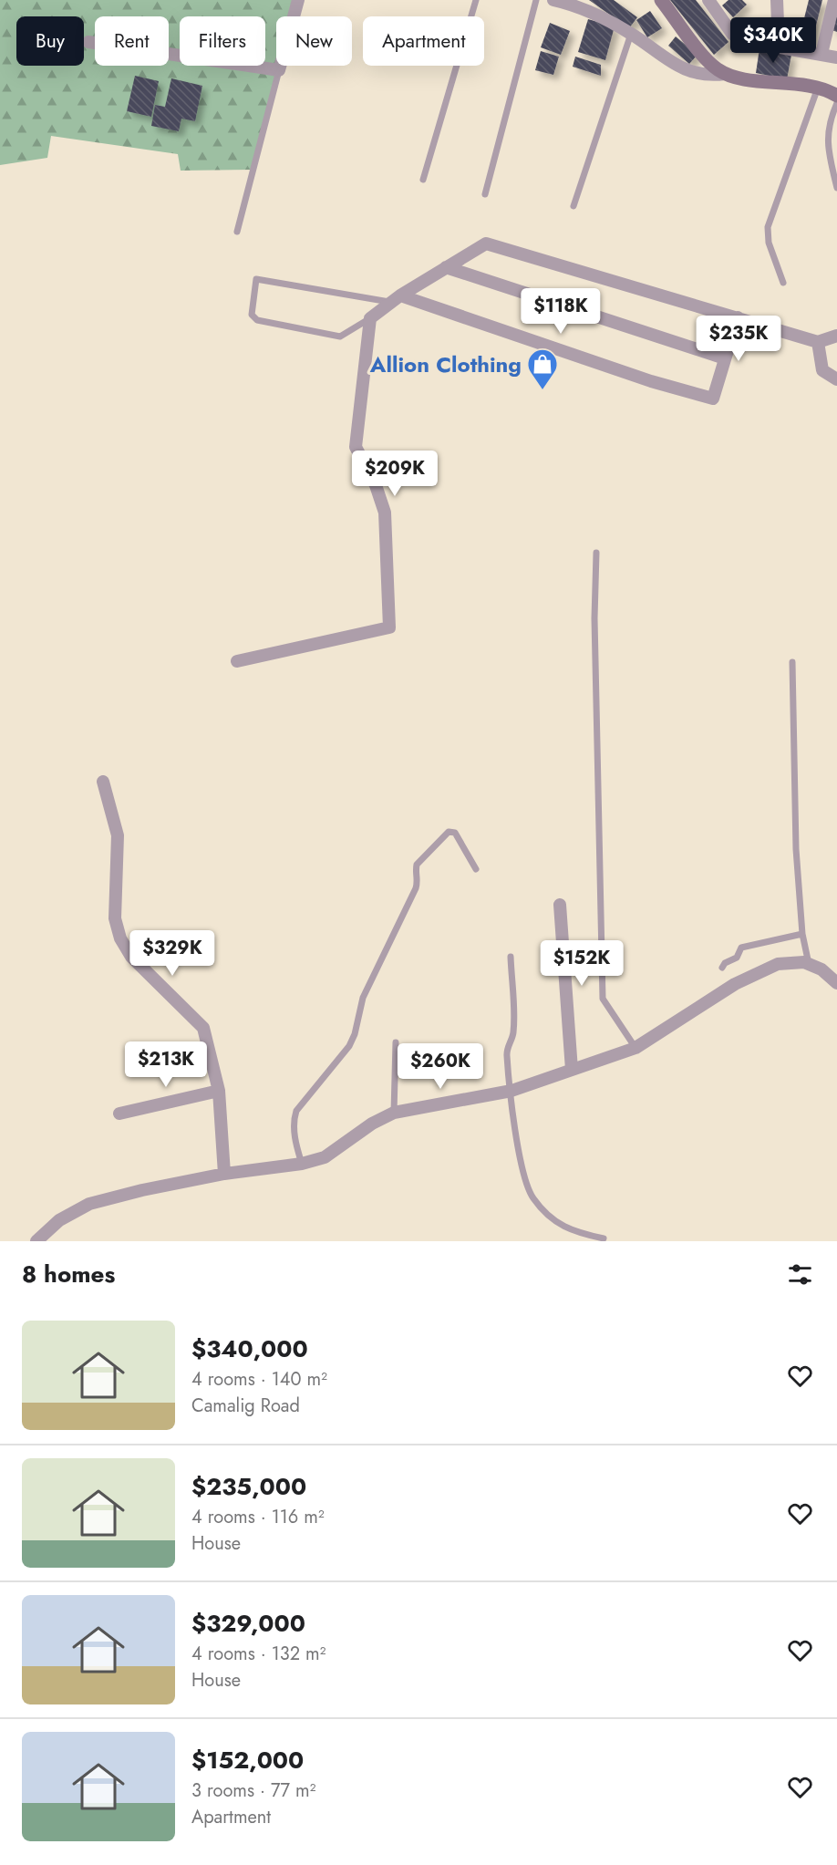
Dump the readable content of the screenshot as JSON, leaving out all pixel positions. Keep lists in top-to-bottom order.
{
  "places": {
    "shop": ["Allion Clothing"]
  },
  "page": {
    "chip": [
      "Buy",
      "Rent",
      "Filters",
      "New",
      "Apartment"
    ],
    "price": [
      "$340K",
      "$118K",
      "$235K",
      "$209K",
      "$329K",
      "$152K",
      "$213K",
      "$260K"
    ],
    "heading": "8 homes",
    "list": [
      {
        "name": "$340,000",
        "note": "4 rooms · 140 m² · Camalig Road"
      },
      {
        "name": "$235,000",
        "note": "4 rooms · 116 m² · House"
      },
      {
        "name": "$329,000",
        "note": "4 rooms · 132 m² · House"
      },
      {
        "name": "$152,000",
        "note": "3 rooms · 77 m² · Apartment"
      }
    ]
  }
}
